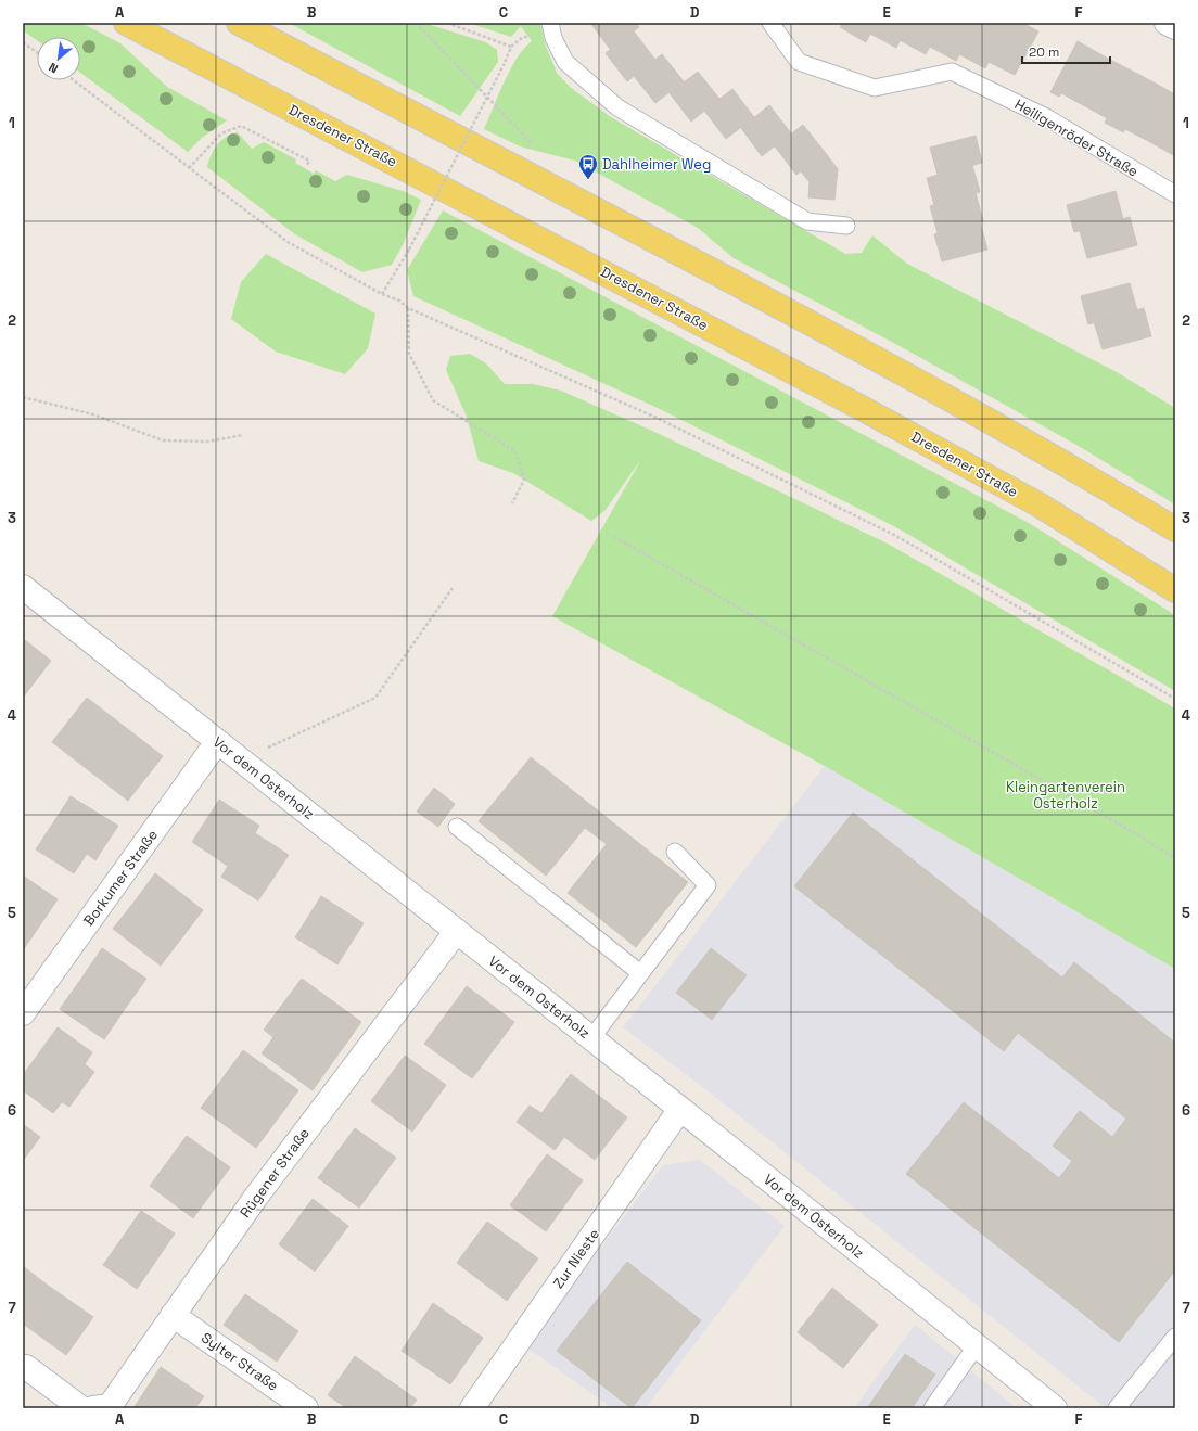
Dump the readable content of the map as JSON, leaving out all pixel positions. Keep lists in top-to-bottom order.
{
  "streets": {
    "main road": ["Dresdener Straße"],
    "street": [
      "Vor dem Osterholz",
      "Borkumer Straße",
      "Rügener Straße",
      "Zur Nieste",
      "Sylter Straße"
    ],
    "lane": ["Heiligenröder Straße"]
  },
  "crossings": [
    ["Vor dem Osterholz", "Borkumer Straße"],
    ["Vor dem Osterholz", "Rügener Straße"],
    ["Vor dem Osterholz", "Zur Nieste"],
    ["Rügener Straße", "Sylter Straße"]
  ],
  "parks": ["Kleingartenverein Osterholz"],
  "places": {
    "bus stop": ["Dahlheimer Weg"]
  },
  "scale_bar": "20 m",
  "north": "bottom left",
  "grid": {
    "columns": [
      "A",
      "B",
      "C",
      "D",
      "E",
      "F"
    ],
    "rows": [
      "1",
      "2",
      "3",
      "4",
      "5",
      "6",
      "7"
    ]
  }
}
